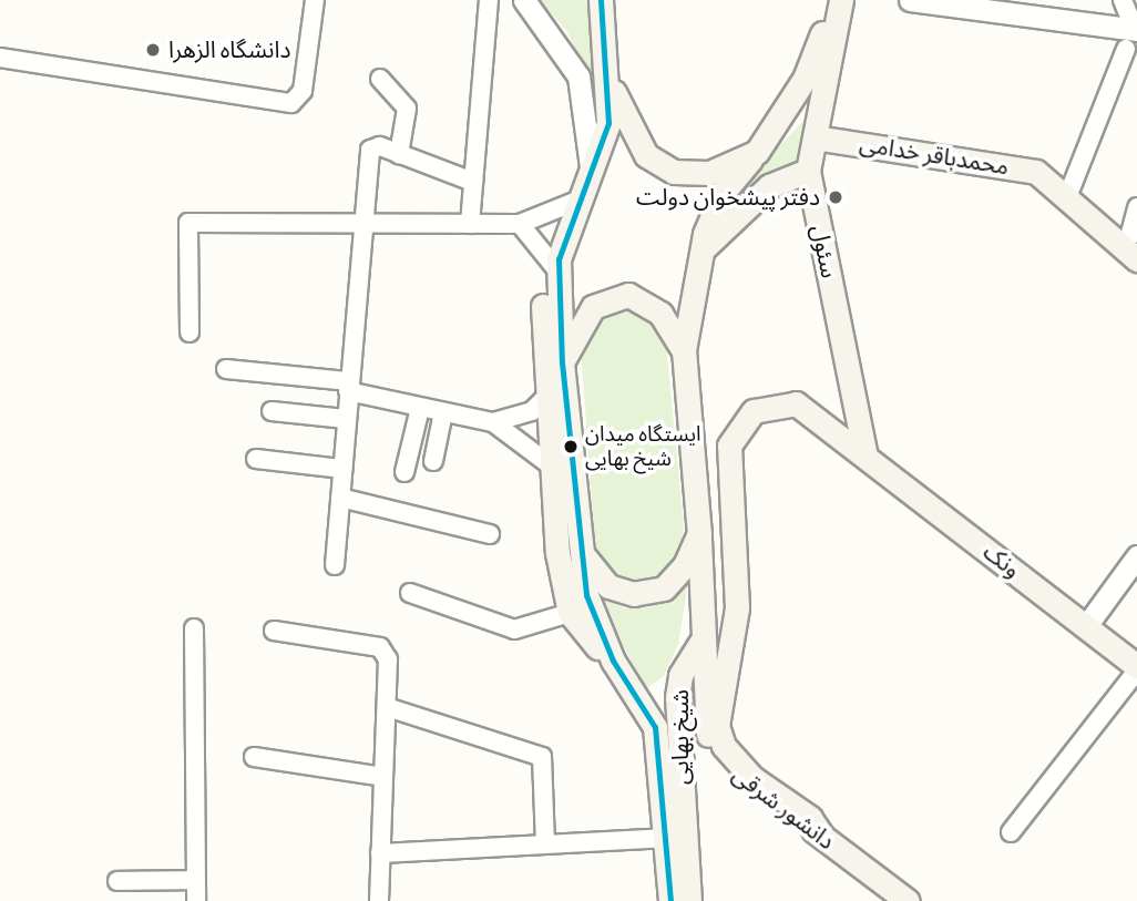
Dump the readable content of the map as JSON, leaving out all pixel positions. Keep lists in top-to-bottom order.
{
  "streets": {
    "main road": [
      "محمدباقر خدامی",
      "سئول",
      "ونک",
      "شیخ بهایی",
      "دانشور شرقی"
    ]
  },
  "crossings": [
    ["محمدباقر خدامی", "سئول"],
    ["سئول", "ونک"],
    ["ونک", "دانشور شرقی"],
    ["شیخ بهایی", "دانشور شرقی"]
  ],
  "places": ["دانشگاه الزهرا", "دفتر پیشخوان دولت", "ایستگاه میدان شیخ بهایی"]
}
